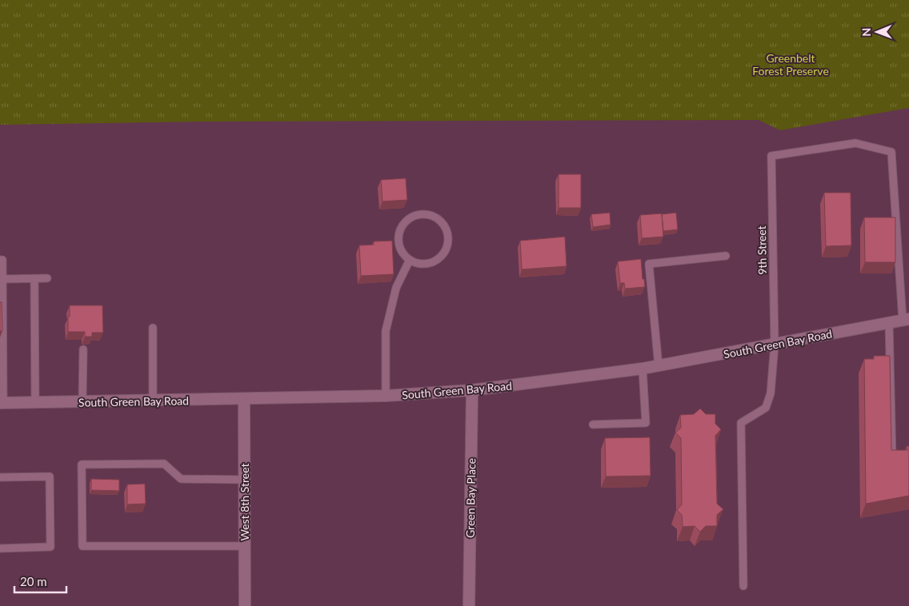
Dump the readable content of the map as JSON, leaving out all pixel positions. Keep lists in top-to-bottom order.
{
  "streets": {
    "main road": ["South Green Bay Road", "Green Bay Place", "West 8th Street"],
    "lane": ["9th Street"]
  },
  "crossings": [
    ["9th Street", "South Green Bay Road"],
    ["South Green Bay Road", "Green Bay Place"],
    ["South Green Bay Road", "West 8th Street"]
  ],
  "parks": ["Greenbelt Forest Preserve"],
  "scale_bar": "20 m",
  "north": "left"
}
